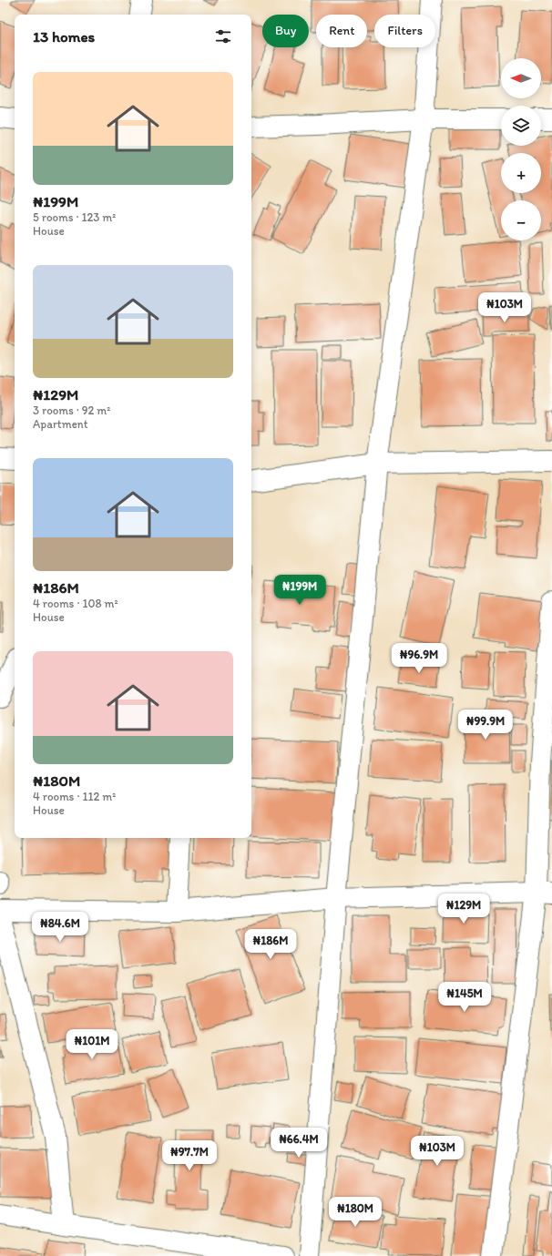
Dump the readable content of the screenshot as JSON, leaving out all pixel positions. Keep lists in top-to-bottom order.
{
  "north": "left",
  "page": {
    "chip": ["Buy", "Rent", "Filters"],
    "heading": "13 homes",
    "map_buttons": ["+", "−"],
    "list": [
      {
        "name": "₦199M",
        "note": "5 rooms · 123 m² · House"
      },
      {
        "name": "₦129M",
        "note": "3 rooms · 92 m² · Apartment"
      },
      {
        "name": "₦186M",
        "note": "4 rooms · 108 m² · House"
      },
      {
        "name": "₦180M",
        "note": "4 rooms · 112 m² · House"
      }
    ],
    "price": [
      "₦103M",
      "₦199M",
      "₦96.9M",
      "₦99.9M",
      "₦129M",
      "₦84.6M",
      "₦186M",
      "₦145M",
      "₦101M",
      "₦66.4M",
      "₦103M",
      "₦97.7M",
      "₦180M"
    ]
  }
}
